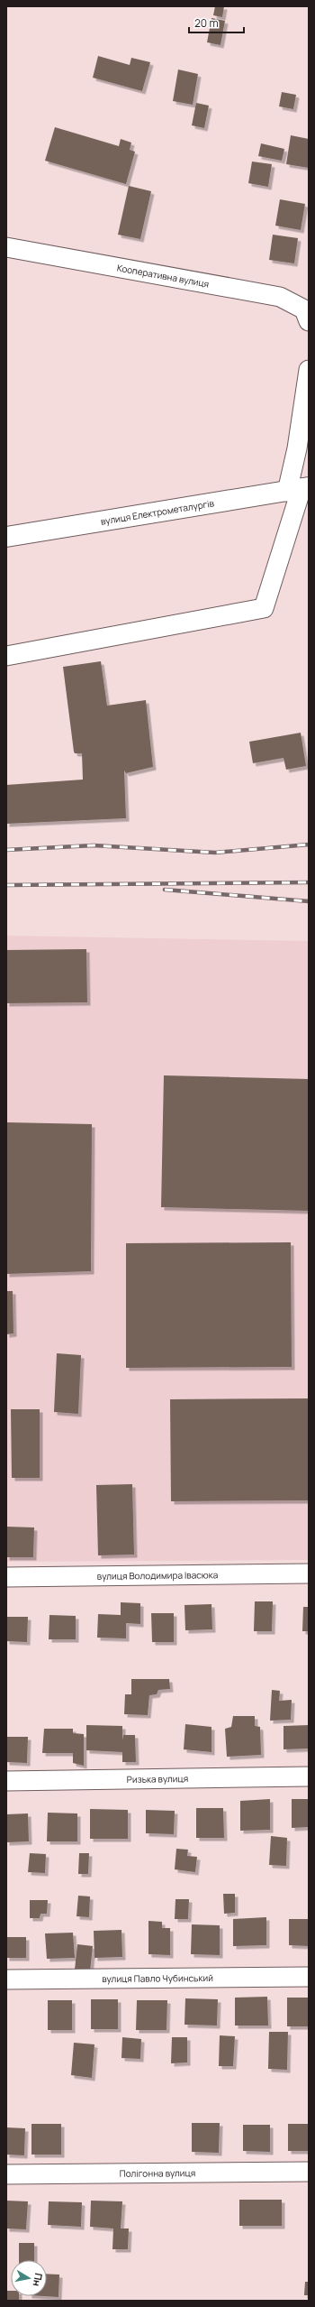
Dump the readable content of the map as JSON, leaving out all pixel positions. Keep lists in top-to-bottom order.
{
  "streets": {
    "main road": ["вулиця Електрометалургів"],
    "street": [
      "Кооперативна вулиця",
      "вулиця Володимира Івасюка",
      "Ризька вулиця",
      "вулиця Павло Чубинський",
      "Полігонна вулиця"
    ]
  },
  "scale_bar": "20 m",
  "north": "right"
}
